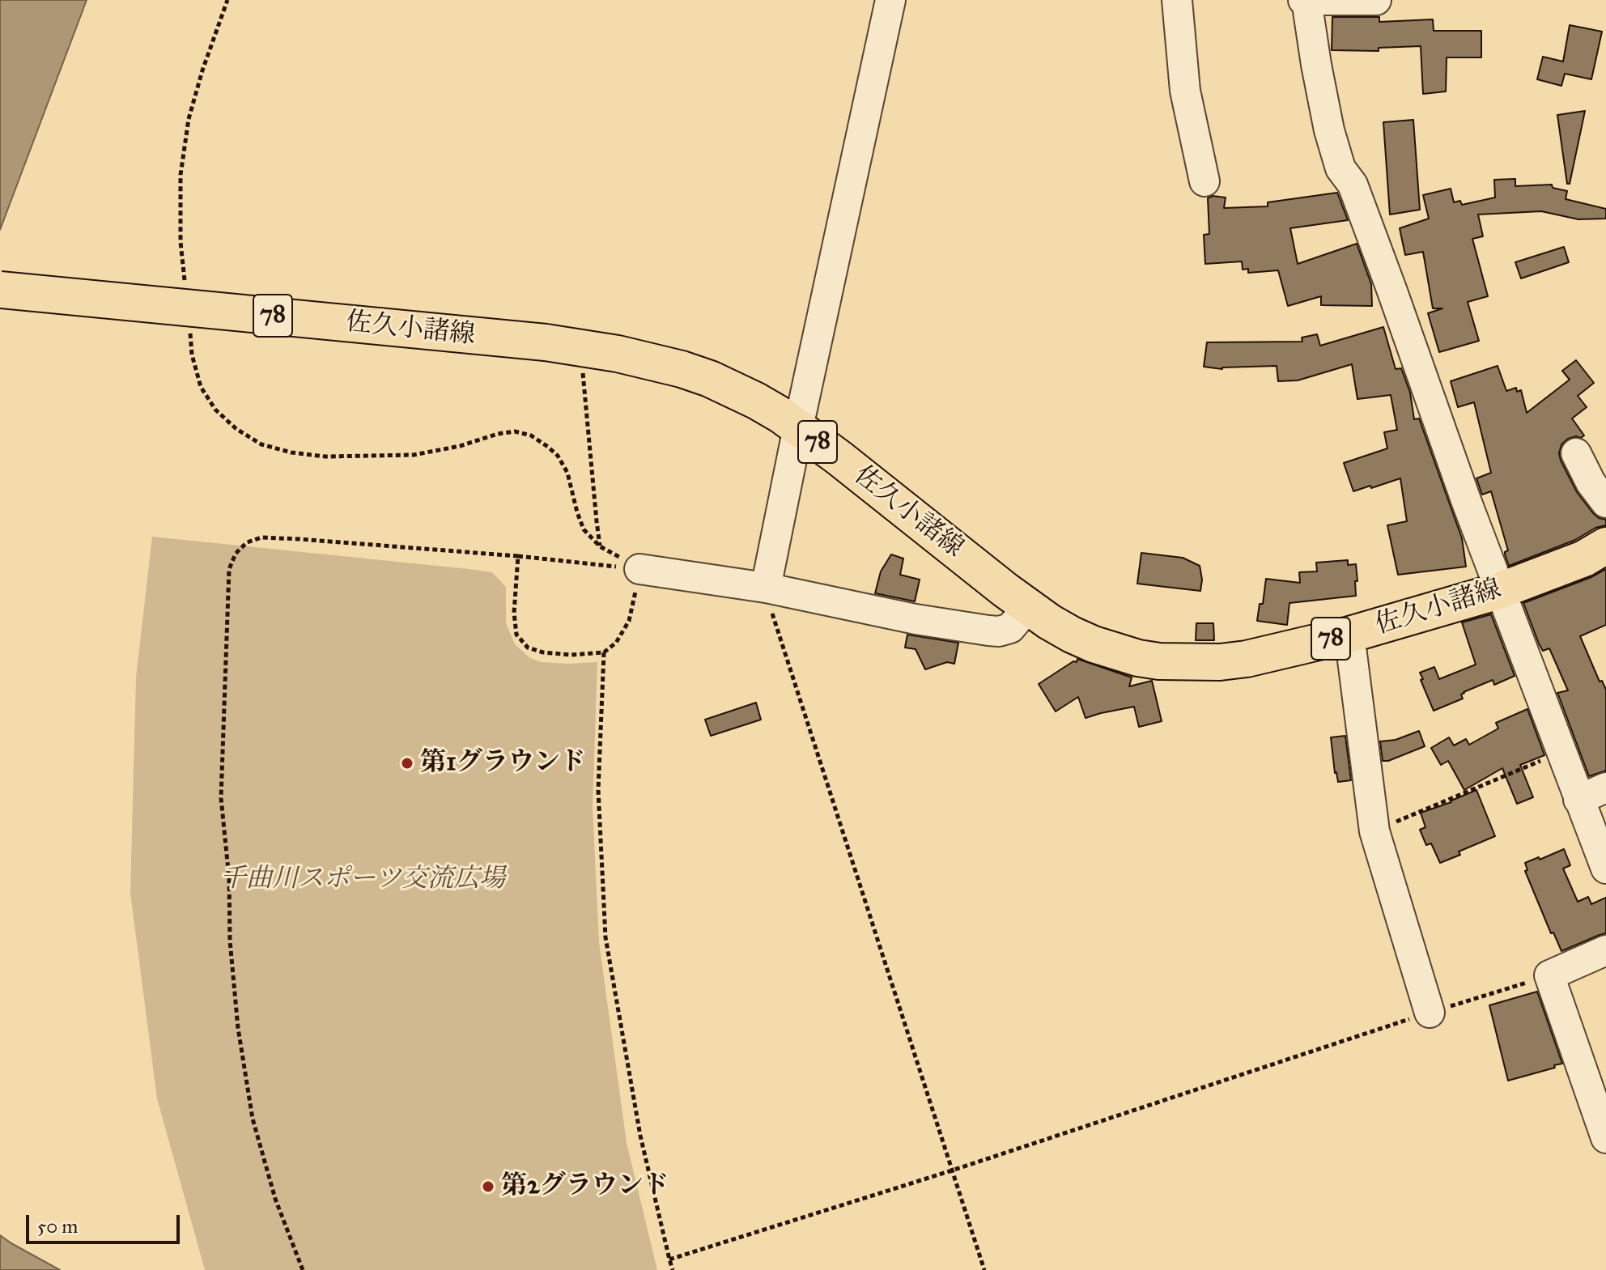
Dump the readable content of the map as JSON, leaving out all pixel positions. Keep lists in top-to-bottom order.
{
  "streets": {
    "main road": ["78", "佐久小諸線"]
  },
  "parks": ["千曲川スポーツ交流広場"],
  "places": ["第1グラウンド", "第2グラウンド"],
  "scale_bar": "50 m"
}
